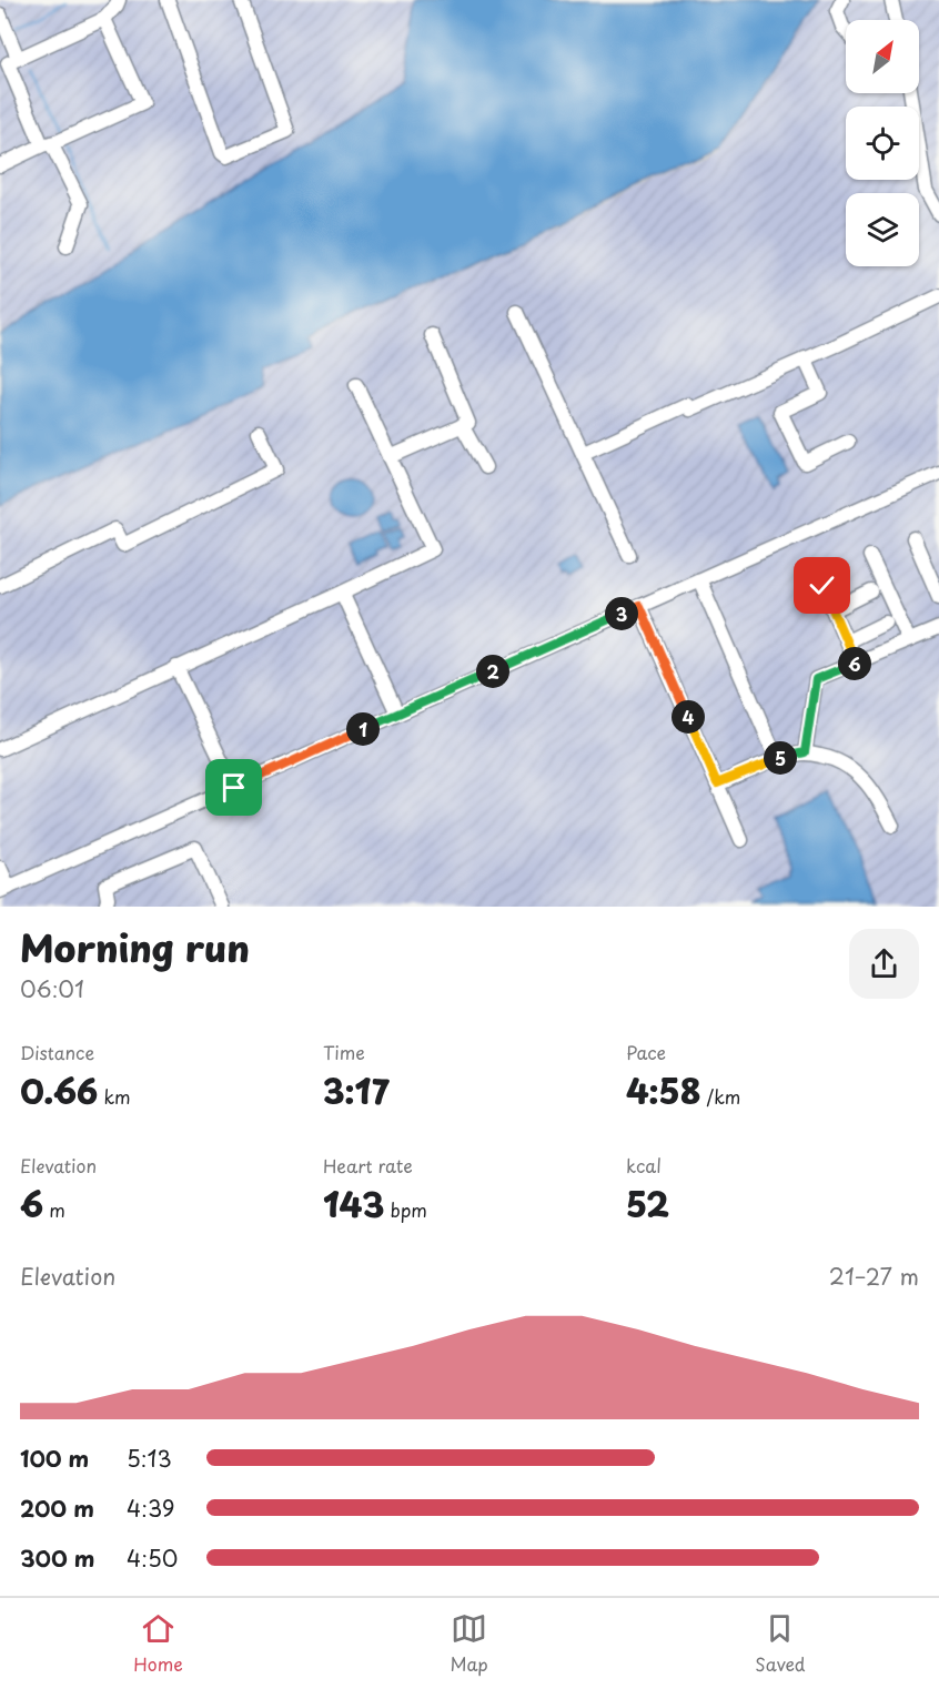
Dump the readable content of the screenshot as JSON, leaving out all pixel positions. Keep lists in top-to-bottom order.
{
  "north": "top right",
  "page": {
    "pins": [
      "3",
      "6",
      "2",
      "4",
      "1",
      "5"
    ],
    "heading": ["Morning run", "06:01"],
    "stats": [
      ["Distance", "0.66 km"],
      ["Time", "3:17"],
      ["Pace", "4:58 /km"],
      ["Elevation", "6 m"],
      ["Heart rate", "143 bpm"],
      ["kcal", "52"]
    ],
    "chart": ["Elevation", "21–27 m"],
    "list": [
      {
        "name": "100 m",
        "note": "5:13"
      },
      {
        "name": "200 m",
        "note": "4:39"
      },
      {
        "name": "300 m",
        "note": "4:50"
      }
    ],
    "tabs": ["Home", "Map", "Saved"]
  }
}
